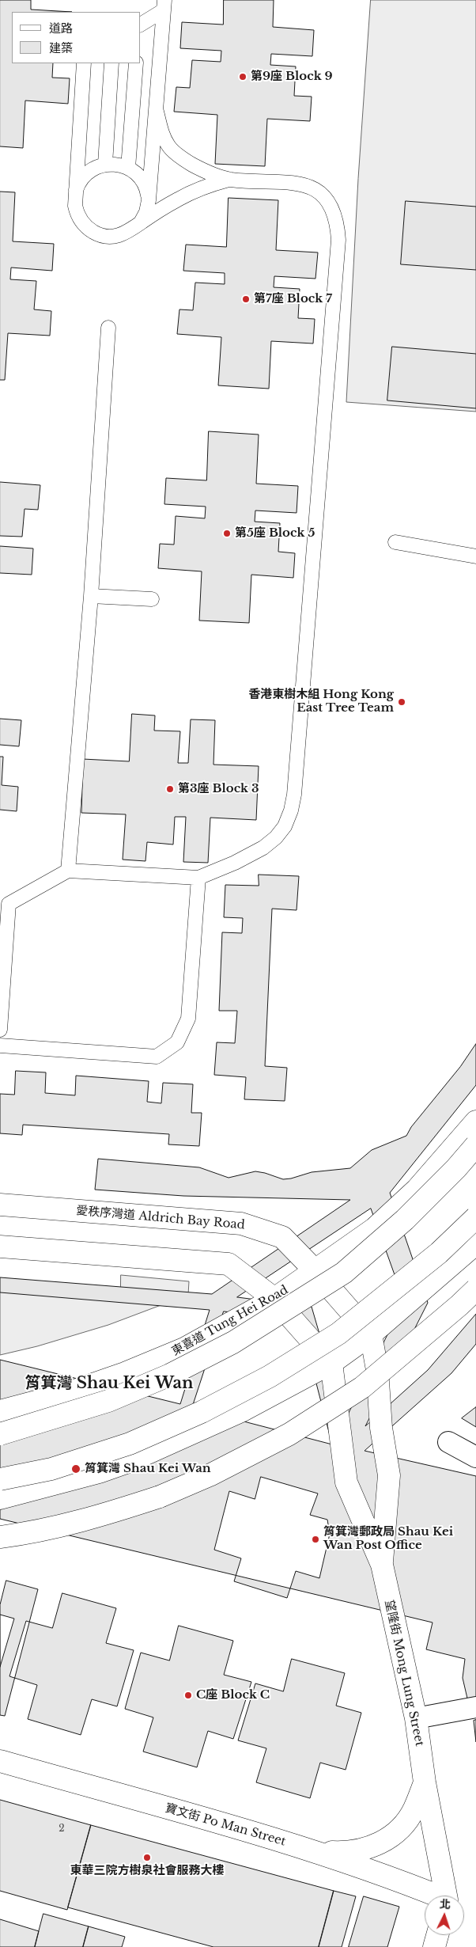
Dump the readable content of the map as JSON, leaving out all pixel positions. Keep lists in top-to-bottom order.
{
  "streets": {
    "main road": [
      "愛秩序灣道 Aldrich Bay Road",
      "東喜道 Tung Hei Road",
      "望隆街 Mong Lung Street",
      "寶文街 Po Man Street"
    ]
  },
  "crossings": [
    ["愛秩序灣道 Aldrich Bay Road", "東喜道 Tung Hei Road"],
    ["愛秩序灣道 Aldrich Bay Road", "望隆街 Mong Lung Street"],
    ["望隆街 Mong Lung Street", "寶文街 Po Man Street"]
  ],
  "districts": ["筲箕灣 Shau Kei Wan"],
  "places": [
    "第9座 Block 9",
    "第7座 Block 7",
    "第5座 Block 5",
    "香港東樹木組 Hong Kong East Tree Team",
    "第3座 Block 3",
    "筲箕灣 Shau Kei Wan",
    "筲箕灣郵政局 Shau Kei Wan Post Office",
    "C座 Block C",
    "東華三院方樹泉社會服務大樓"
  ],
  "house_numbers": ["2"],
  "legend": ["道路", "建築"],
  "north": "top"
}
